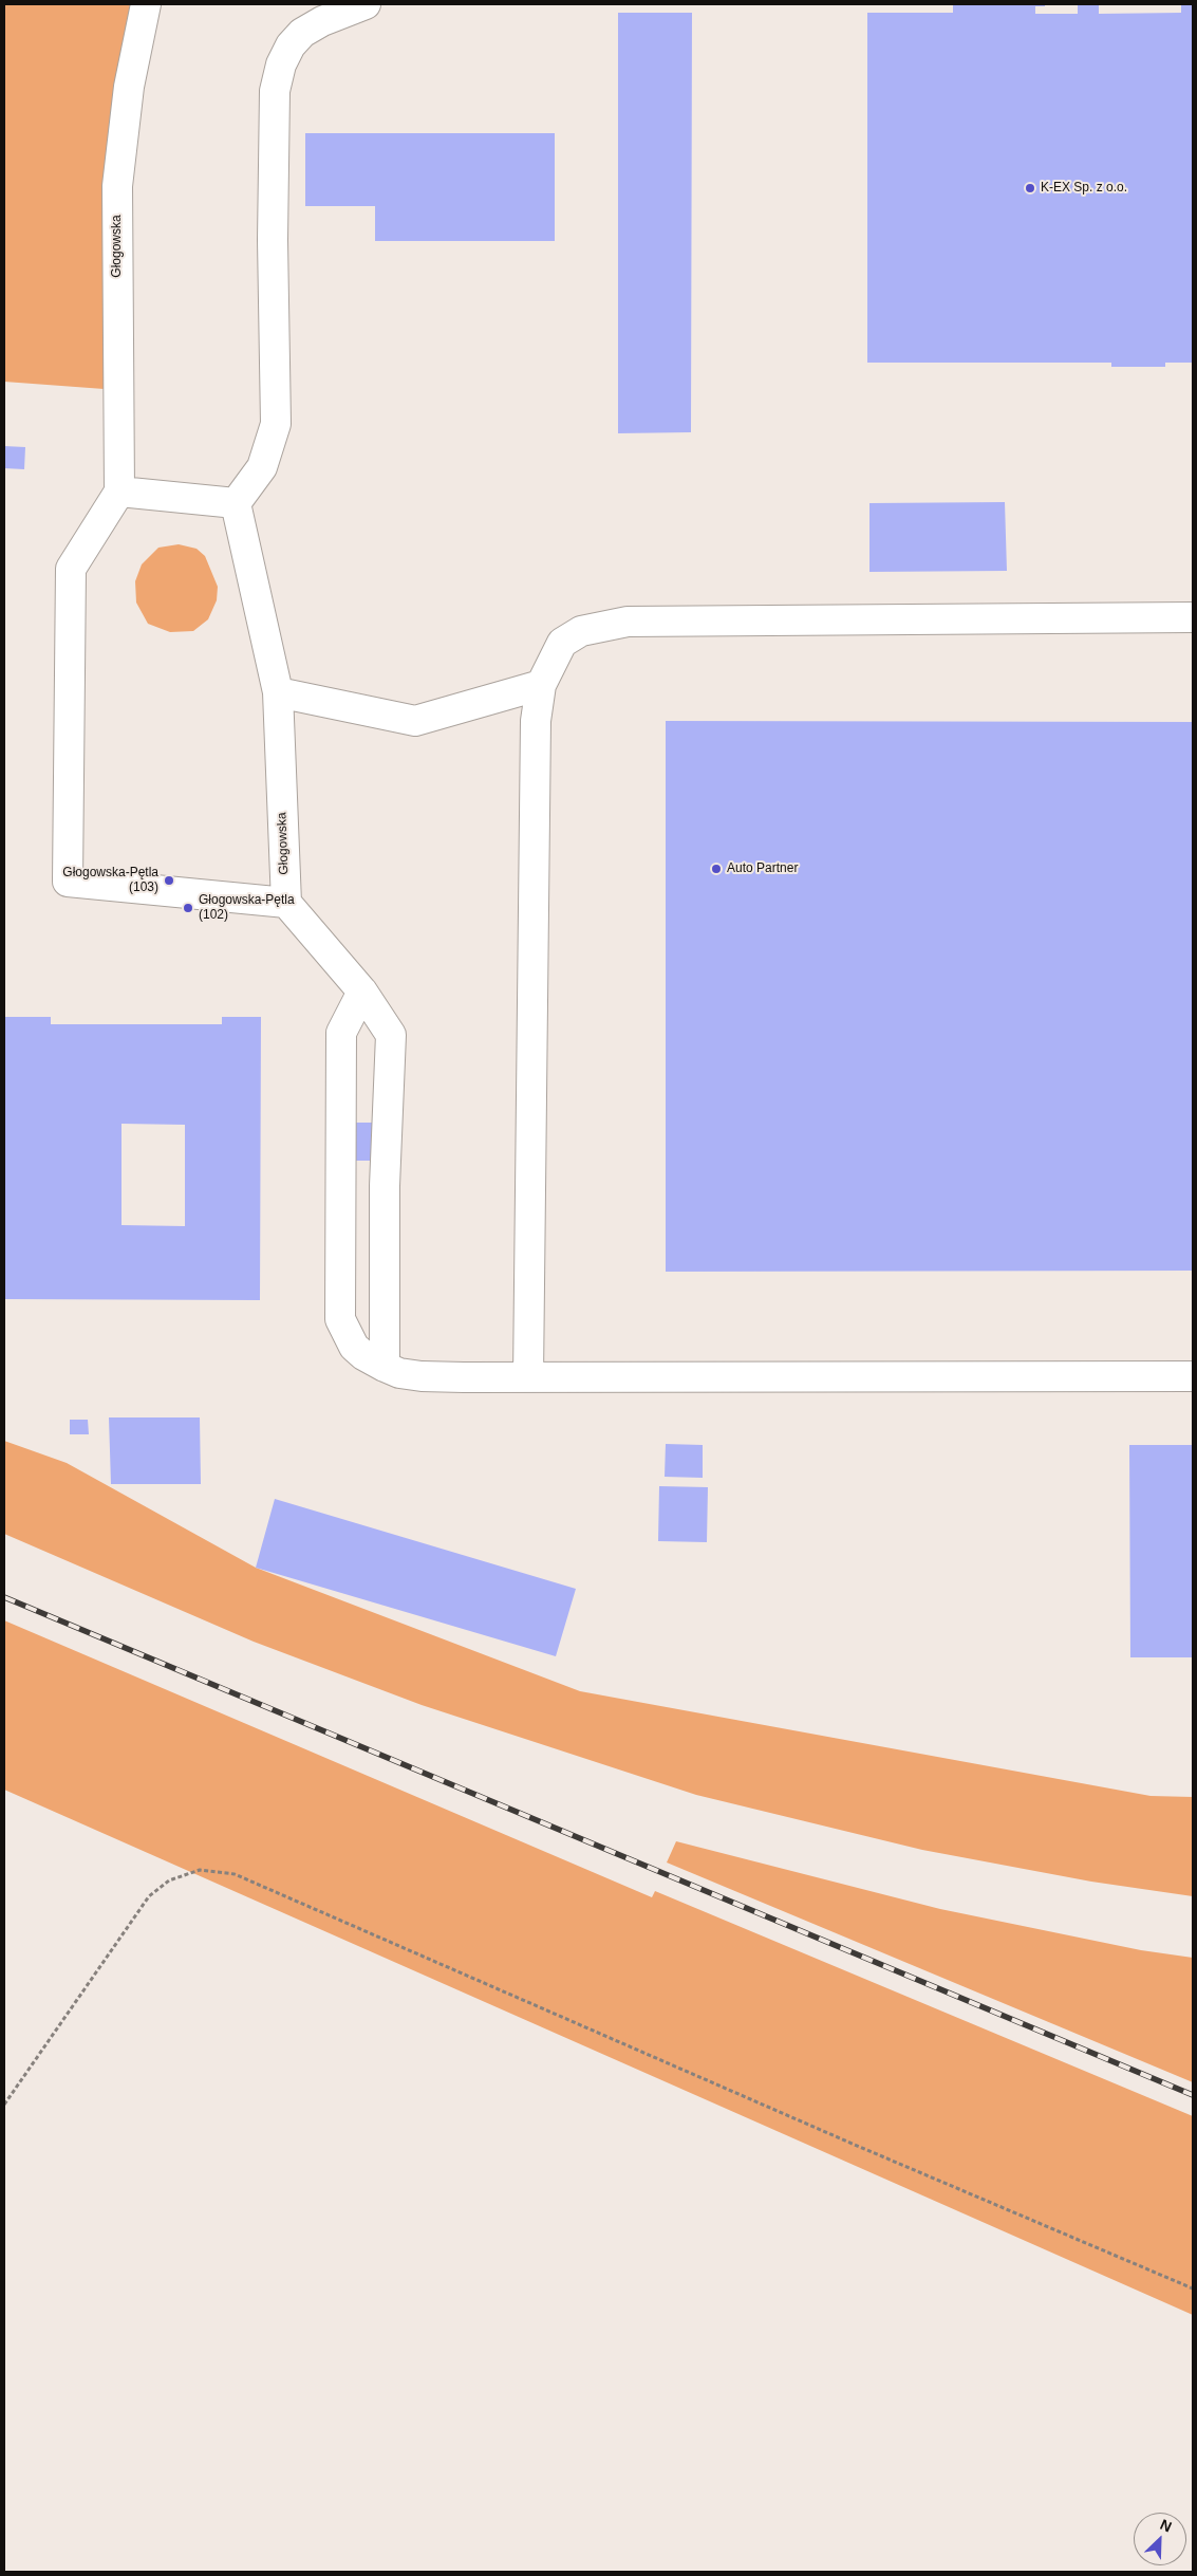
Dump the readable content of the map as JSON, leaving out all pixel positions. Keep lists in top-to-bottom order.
{
  "streets": {
    "street": ["Głogowska"]
  },
  "places": [
    "K-EX Sp. z o.o.",
    "Auto Partner",
    "Głogowska-Pętla (103)",
    "Głogowska-Pętla (102)"
  ],
  "north": "top right"
}
